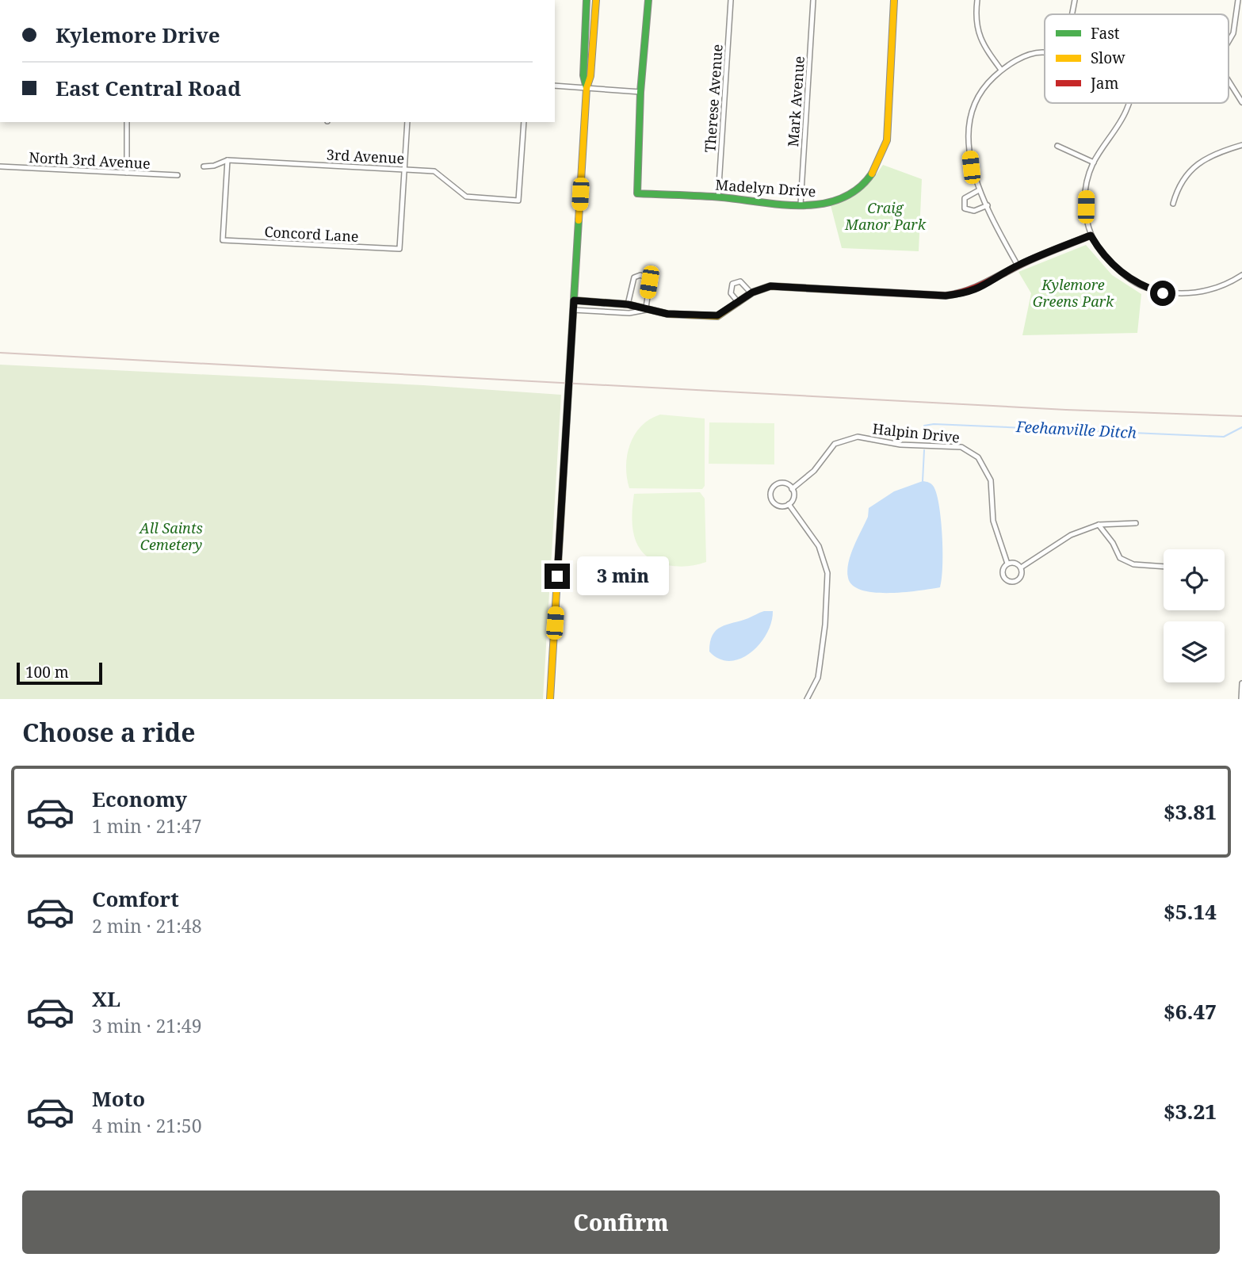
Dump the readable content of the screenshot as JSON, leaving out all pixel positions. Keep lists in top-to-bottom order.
{
  "streets": {
    "street": [
      "Therese Avenue",
      "Mark Avenue",
      "3rd Avenue",
      "North 3rd Avenue",
      "Madelyn Drive",
      "Concord Lane",
      "Halpin Drive"
    ]
  },
  "crossings": [
    ["Therese Avenue", "Madelyn Drive"],
    ["Mark Avenue", "Madelyn Drive"],
    ["3rd Avenue", "Concord Lane"]
  ],
  "water": ["Feehanville Ditch"],
  "parks": ["Craig Manor Park", "Kylemore Greens Park", "All Saints Cemetery"],
  "legend": ["Fast", "Slow", "Jam"],
  "scale_bar": "100 m",
  "page": {
    "banner": ["Kylemore Drive", "East Central Road"],
    "bubble": "3 min",
    "scale": "100 m",
    "heading": "Choose a ride",
    "list": [
      {
        "name": "Economy",
        "note": "1 min · 21:47",
        "value": "$3.81"
      },
      {
        "name": "Comfort",
        "note": "2 min · 21:48",
        "value": "$5.14"
      },
      {
        "name": "XL",
        "note": "3 min · 21:49",
        "value": "$6.47"
      },
      {
        "name": "Moto",
        "note": "4 min · 21:50",
        "value": "$3.21"
      }
    ],
    "buttons": "Confirm"
  }
}
